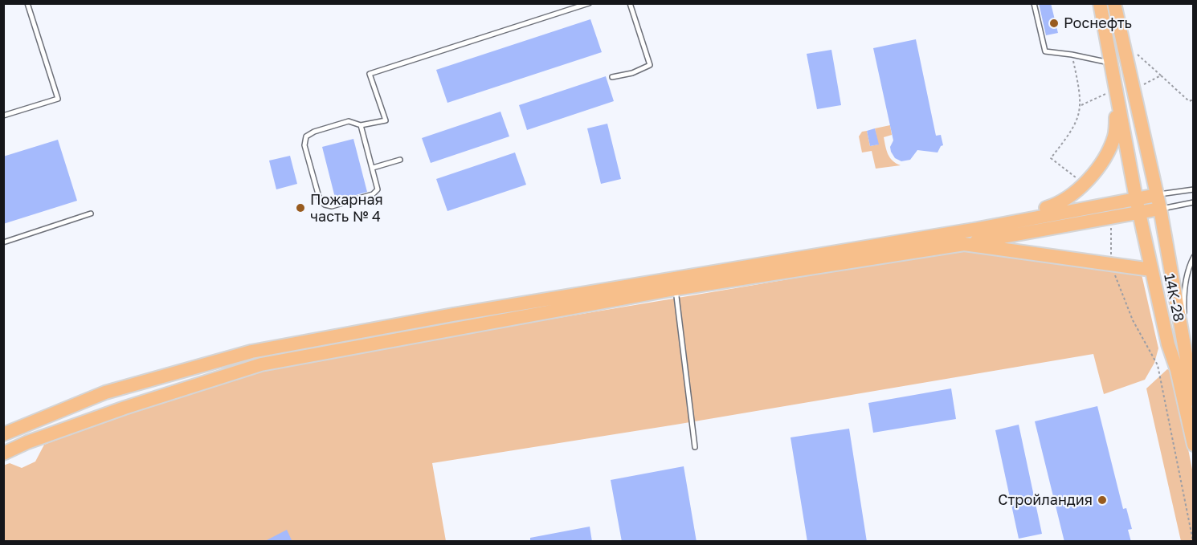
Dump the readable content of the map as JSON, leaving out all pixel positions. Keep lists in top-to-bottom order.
{
  "streets": {
    "main road": ["14К-28"]
  },
  "places": ["Роснефть", "Пожарная часть № 4", "Стройландия"]
}
